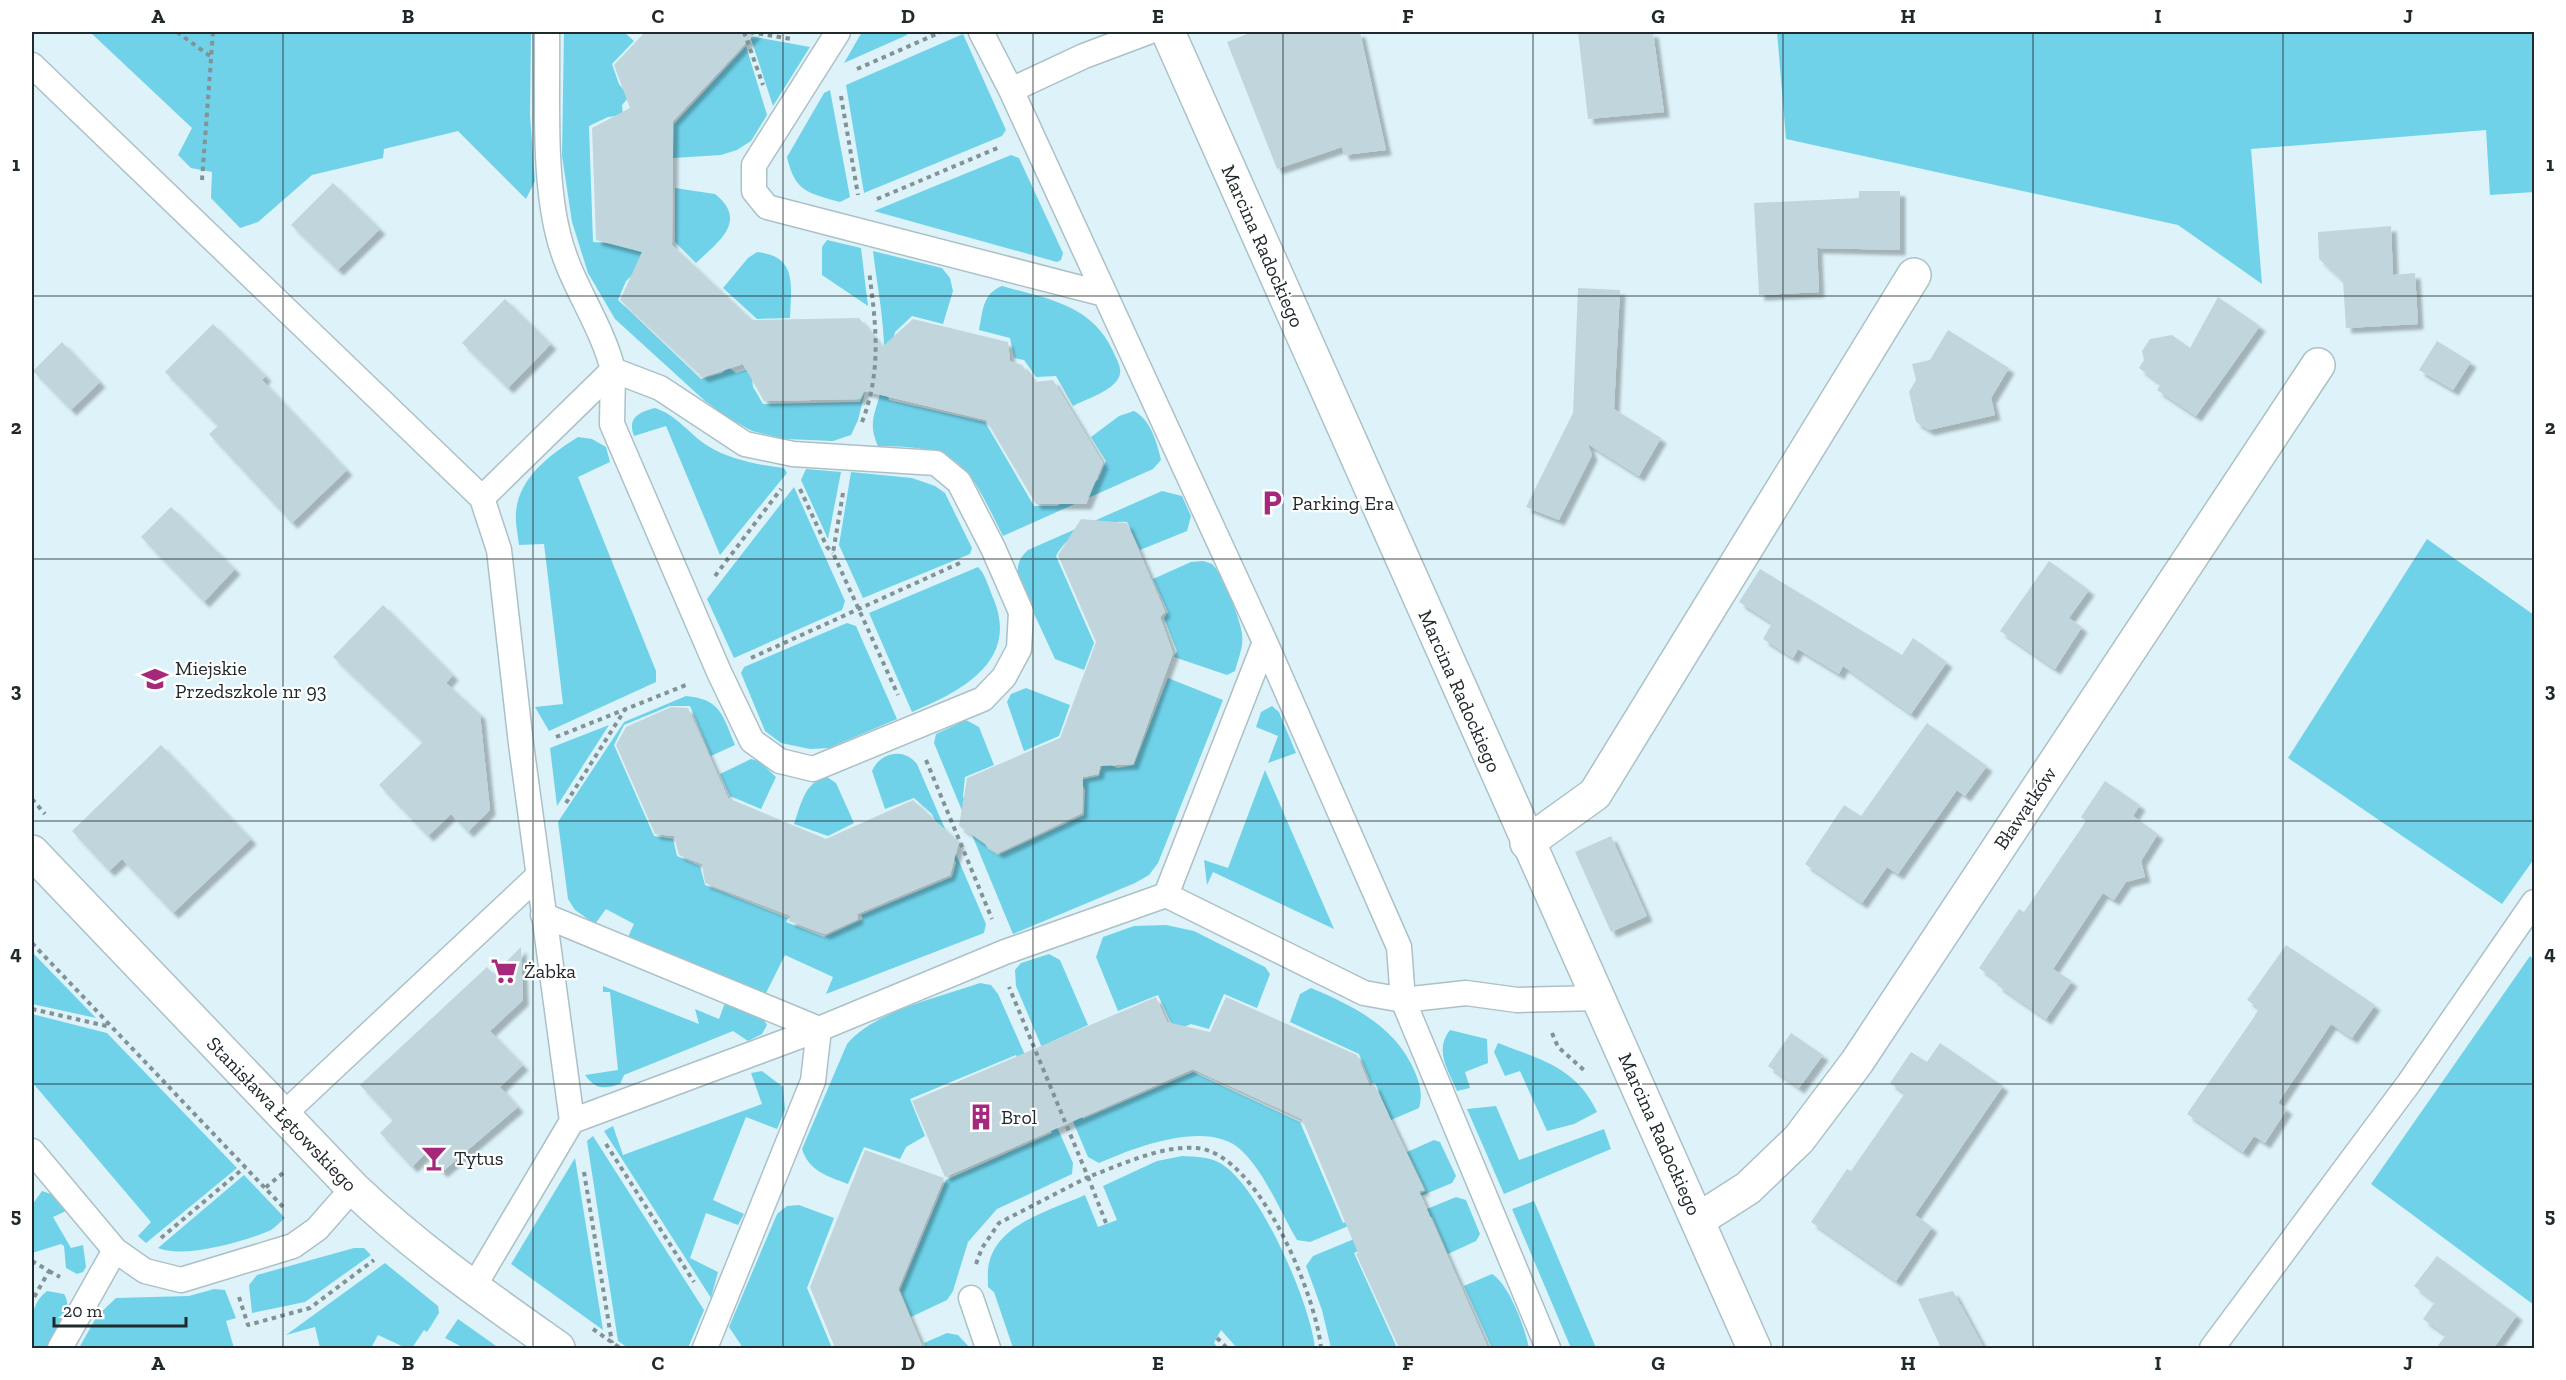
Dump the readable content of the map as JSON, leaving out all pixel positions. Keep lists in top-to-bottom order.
{
  "streets": {
    "street": ["Marcina Radockiego", "Bławatków", "Stanisława Łętowskiego"]
  },
  "crossings": [
    ["Marcina Radockiego", "Bławatków"]
  ],
  "places": {
    "parking": ["Parking Era"],
    "school or university": ["Miejskie Przedszkole nr 93"],
    "supermarket": ["Żabka"],
    "building": ["Brol"],
    "bar": ["Tytus"]
  },
  "scale_bar": "20 m",
  "grid": {
    "columns": [
      "A",
      "B",
      "C",
      "D",
      "E",
      "F",
      "G",
      "H",
      "I",
      "J"
    ],
    "rows": [
      "1",
      "2",
      "3",
      "4",
      "5"
    ]
  }
}
